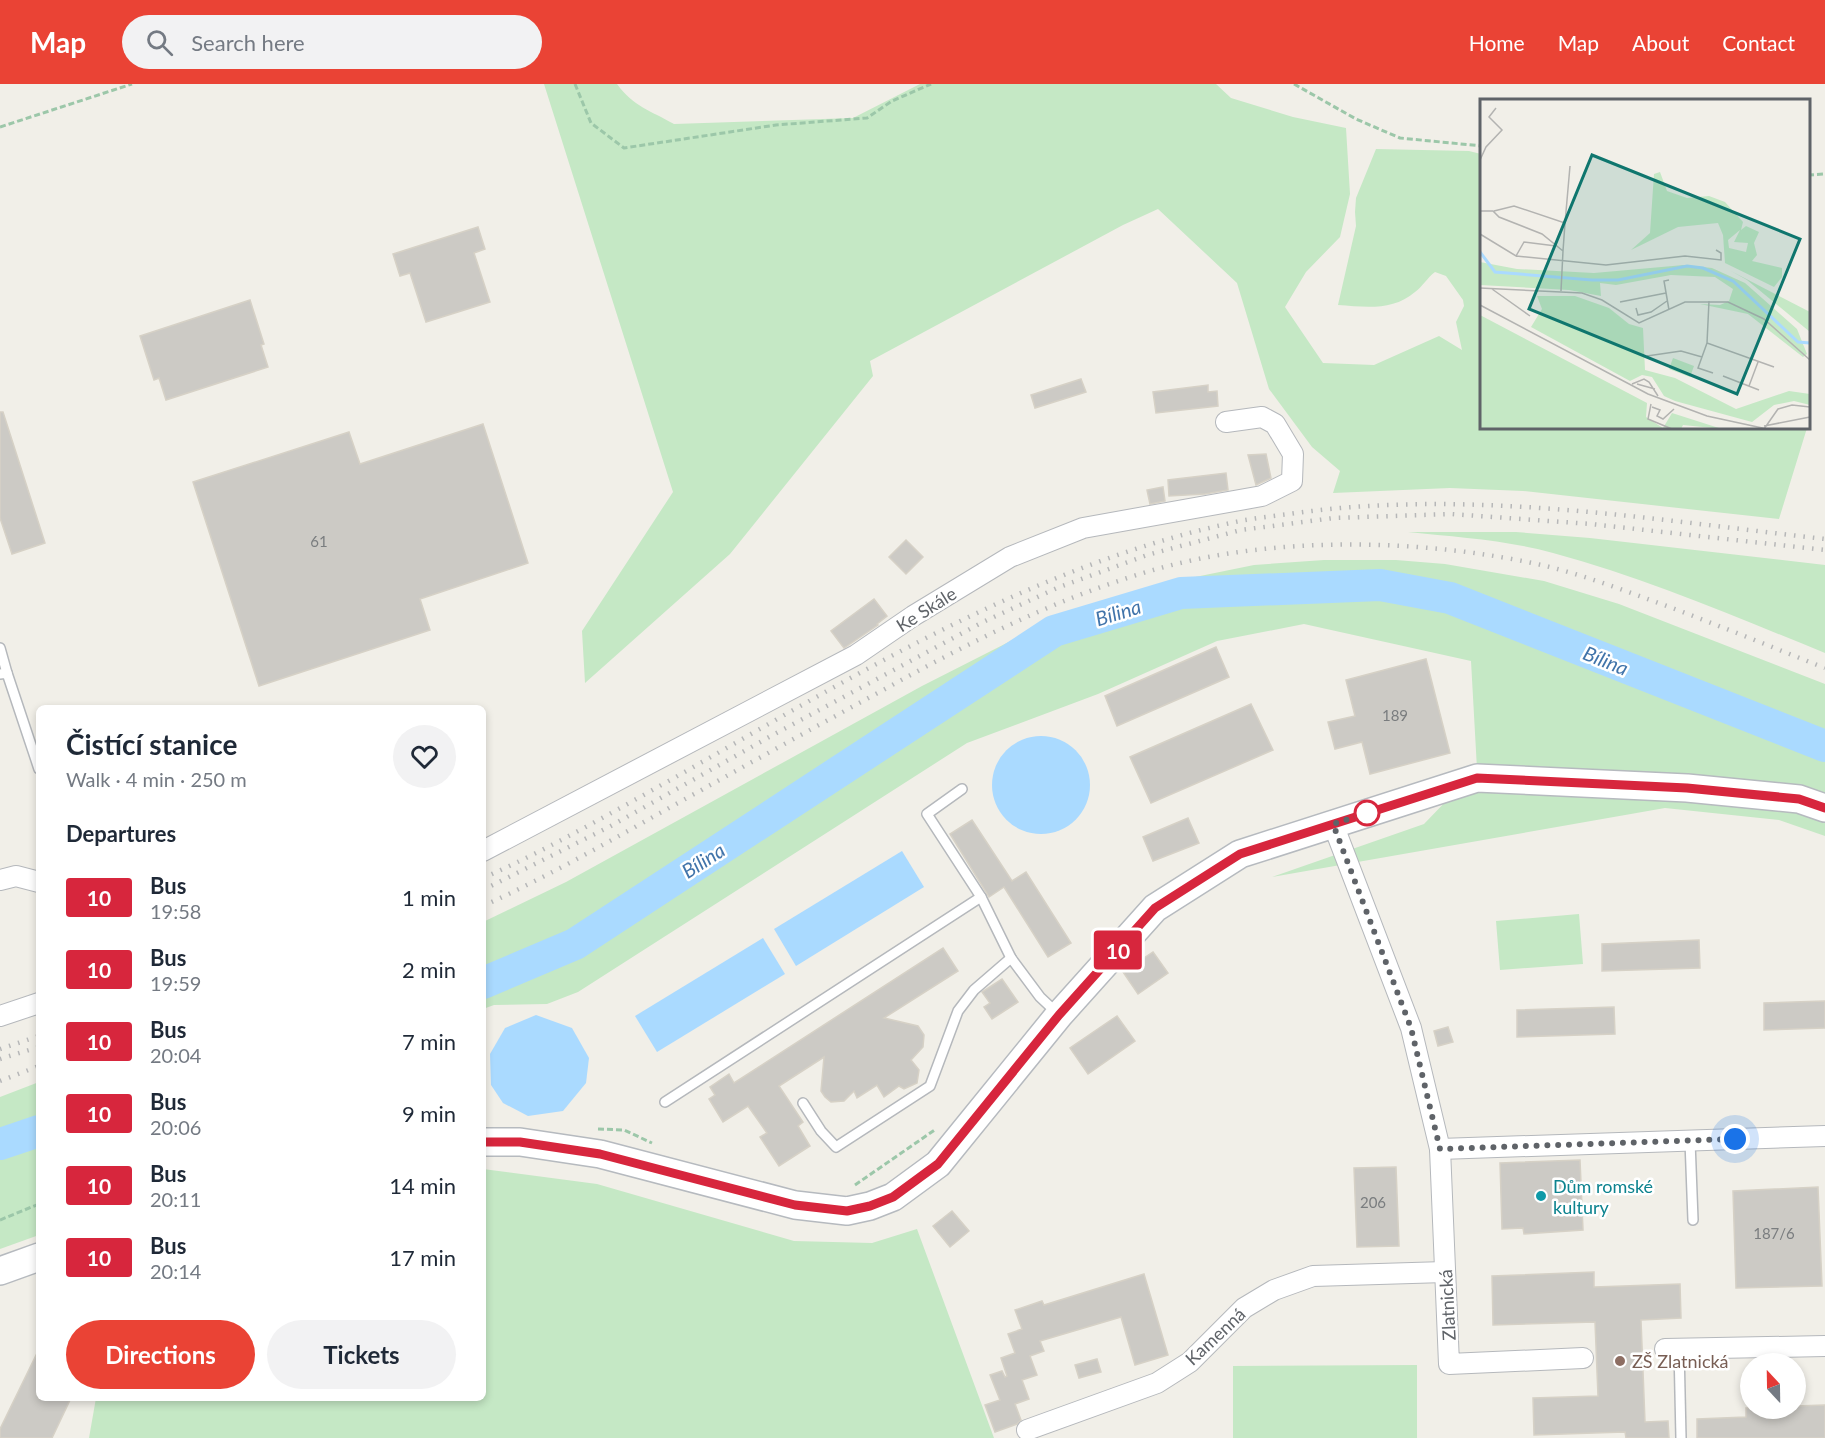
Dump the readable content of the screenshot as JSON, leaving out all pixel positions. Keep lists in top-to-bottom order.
{
  "streets": {
    "street": ["Ke Skále", "Zlatnická", "Kamenná"]
  },
  "crossings": [
    ["Zlatnická", "Kamenná"]
  ],
  "water": ["Bílina"],
  "places": ["Dům romské kultury", "ZŠ Zlatnická"],
  "lines": ["bus line 10"],
  "house_numbers": [
    "61",
    "189",
    "206",
    "187/6"
  ],
  "north": "top",
  "page": {
    "header": "Map",
    "search": "Search here",
    "nav": [
      "Home",
      "Map",
      "About",
      "Contact"
    ],
    "on_map": "10",
    "heading": [
      ["Čistící stanice", "Walk · 4 min · 250 m"],
      "Departures"
    ],
    "list": [
      {
        "mark": "10",
        "name": "Bus",
        "note": "19:58",
        "value": "1 min"
      },
      {
        "mark": "10",
        "name": "Bus",
        "note": "19:59",
        "value": "2 min"
      },
      {
        "mark": "10",
        "name": "Bus",
        "note": "20:04",
        "value": "7 min"
      },
      {
        "mark": "10",
        "name": "Bus",
        "note": "20:06",
        "value": "9 min"
      },
      {
        "mark": "10",
        "name": "Bus",
        "note": "20:11",
        "value": "14 min"
      },
      {
        "mark": "10",
        "name": "Bus",
        "note": "20:14",
        "value": "17 min"
      }
    ],
    "buttons": ["Directions", "Tickets"]
  }
}
